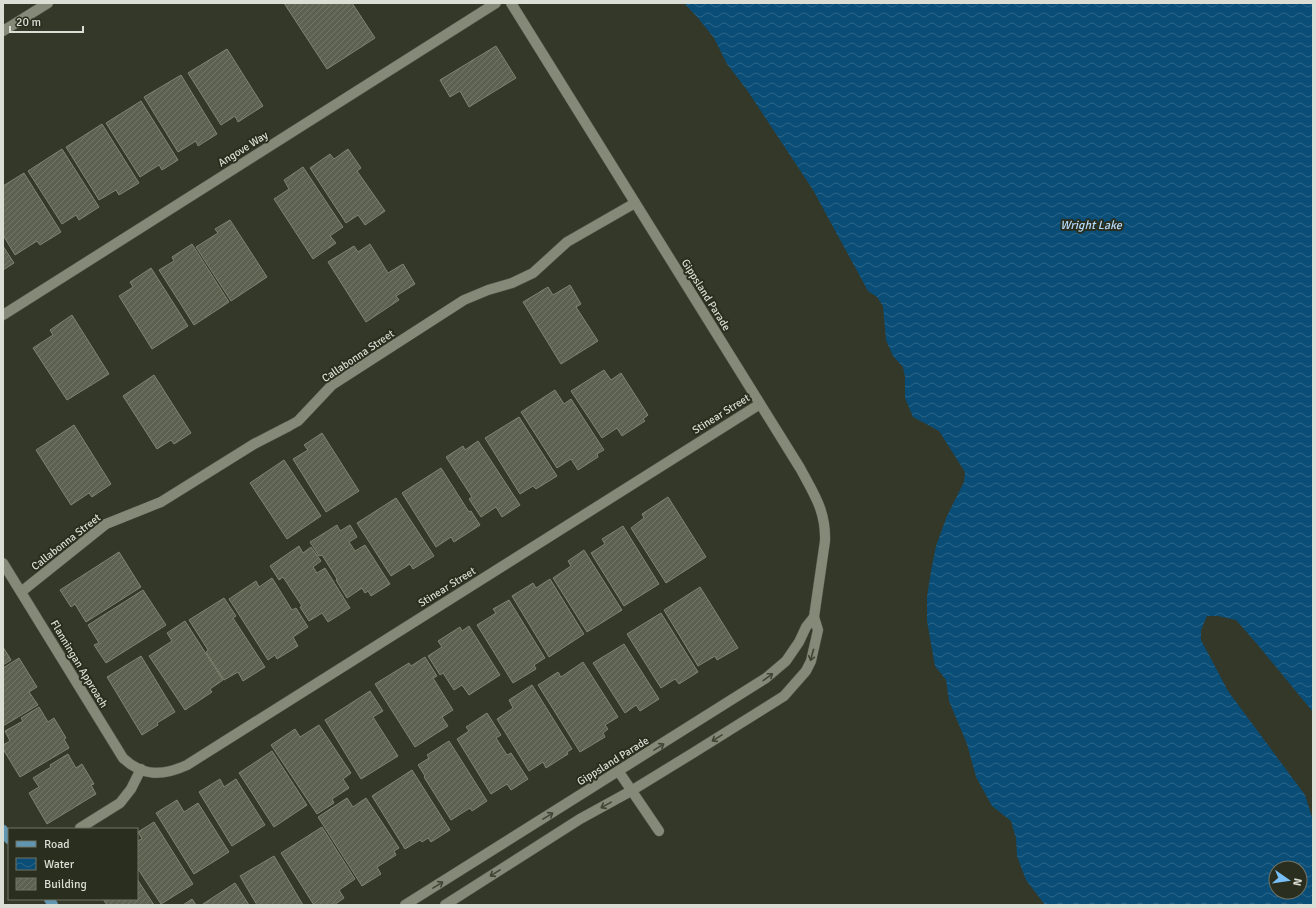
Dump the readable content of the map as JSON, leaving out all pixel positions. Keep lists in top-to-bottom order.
{
  "streets": {
    "street": [
      "Angove Way",
      "Gippsland Parade",
      "Callabonna Street",
      "Stinear Street",
      "Flanningan Approach"
    ]
  },
  "crossings": [
    ["Gippsland Parade", "Callabonna Street"],
    ["Gippsland Parade", "Stinear Street"],
    ["Callabonna Street", "Flanningan Approach"],
    ["Stinear Street", "Flanningan Approach"]
  ],
  "water": ["Wright Lake"],
  "legend": ["Road", "Water", "Building"],
  "scale_bar": "20 m",
  "north": "right"
}
